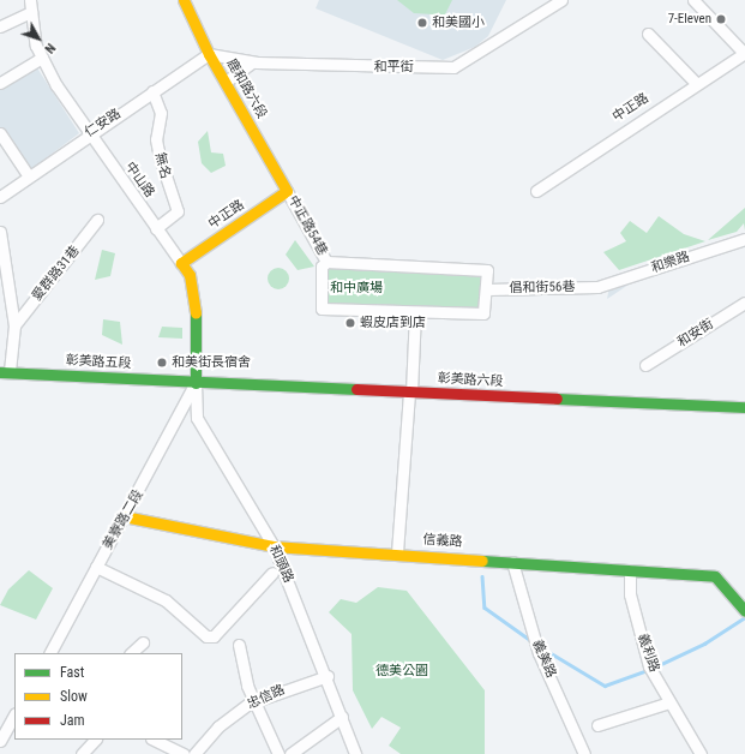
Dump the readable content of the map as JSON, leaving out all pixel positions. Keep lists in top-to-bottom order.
{
  "streets": {
    "street": [
      "和平街",
      "鹿和路六段",
      "中正路",
      "仁安路",
      "無名",
      "中山路",
      "中正路54巷",
      "和樂路",
      "愛群路31巷",
      "倡和街56巷",
      "和安街",
      "彰美路五段",
      "彰美路六段",
      "美寮路二段",
      "信義路",
      "和頭路",
      "義利路",
      "義美路",
      "忠信路"
    ]
  },
  "crossings": [
    ["和平街", "鹿和路六段"],
    ["和平街", "仁安路"],
    ["鹿和路六段", "中正路"],
    ["鹿和路六段", "仁安路"],
    ["鹿和路六段", "中正路54巷"],
    ["中正路", "中山路"],
    ["中正路", "中正路54巷"],
    ["仁安路", "無名"],
    ["仁安路", "中山路"],
    ["無名", "中山路"],
    ["中山路", "彰美路五段"],
    ["中山路", "彰美路六段"],
    ["中山路", "美寮路二段"],
    ["中山路", "和頭路"],
    ["和樂路", "倡和街56巷"],
    ["彰美路五段", "彰美路六段"],
    ["彰美路五段", "美寮路二段"],
    ["彰美路五段", "和頭路"],
    ["彰美路六段", "美寮路二段"],
    ["彰美路六段", "和頭路"],
    ["美寮路二段", "信義路"],
    ["美寮路二段", "和頭路"],
    ["信義路", "和頭路"],
    ["信義路", "義利路"],
    ["信義路", "義美路"],
    ["和頭路", "忠信路"]
  ],
  "parks": ["和中廣場", "德美公園"],
  "places": [
    "7-Eleven",
    "和美國小",
    "蝦皮店到店",
    "和美街長宿舍"
  ],
  "legend": ["Fast", "Slow", "Jam"],
  "north": "bottom right"
}
